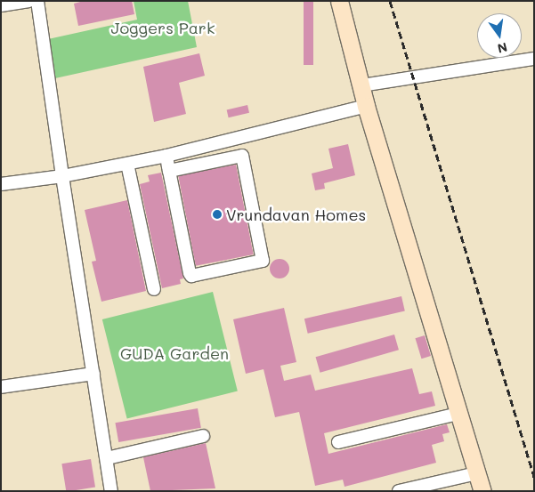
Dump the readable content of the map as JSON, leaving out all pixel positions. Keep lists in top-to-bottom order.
{
  "parks": ["Joggers Park", "GUDA Garden"],
  "places": ["Vrundavan Homes"],
  "north": "bottom"
}
